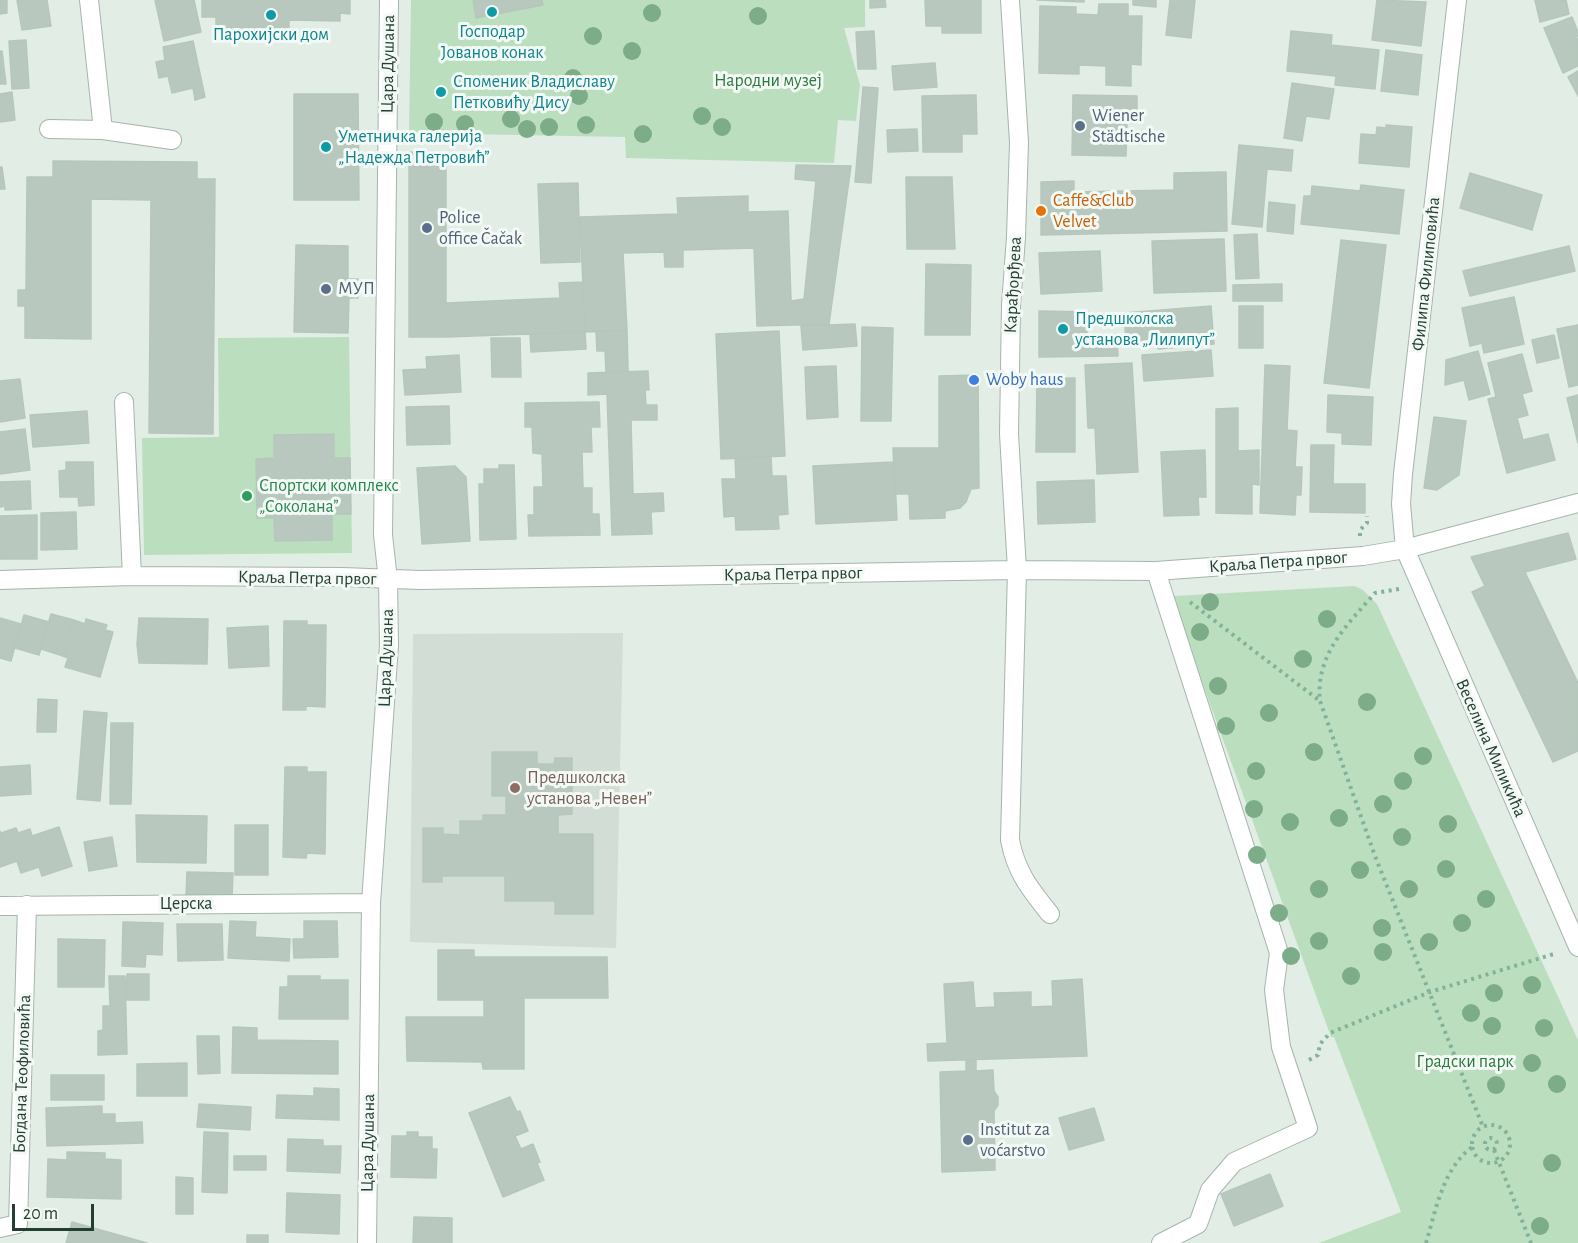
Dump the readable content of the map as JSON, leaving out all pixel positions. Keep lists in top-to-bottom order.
{
  "streets": {
    "street": [
      "Цара Душана",
      "Филипа Филиповића",
      "Карађорђева",
      "Краља Петра првог",
      "Веселина Миликића",
      "Церска",
      "Богдана Теофиловића"
    ]
  },
  "crossings": [
    ["Цара Душана", "Краља Петра првог"],
    ["Цара Душана", "Церска"],
    ["Филипа Филиповића", "Краља Петра првог"],
    ["Филипа Филиповића", "Веселина Миликића"],
    ["Карађорђева", "Краља Петра првог"],
    ["Краља Петра првог", "Веселина Миликића"],
    ["Церска", "Богдана Теофиловића"]
  ],
  "parks": ["Народни музеј", "Градски парк"],
  "places": [
    "Господар Јованов конак",
    "Парохијски дом",
    "Споменик Владиславу Петковићу Дису",
    "Wiener Städtische",
    "Уметничка галерија „Надежда Петровић”",
    "Caffe&Club Velvet",
    "Police office Čačak",
    "МУП",
    "Предшколска установа „Лилипут”",
    "Woby haus",
    "Спортски комплекс „Соколана”",
    "Предшколска установа „Невен”",
    "Institut za voćarstvo"
  ],
  "scale_bar": "20 m"
}
